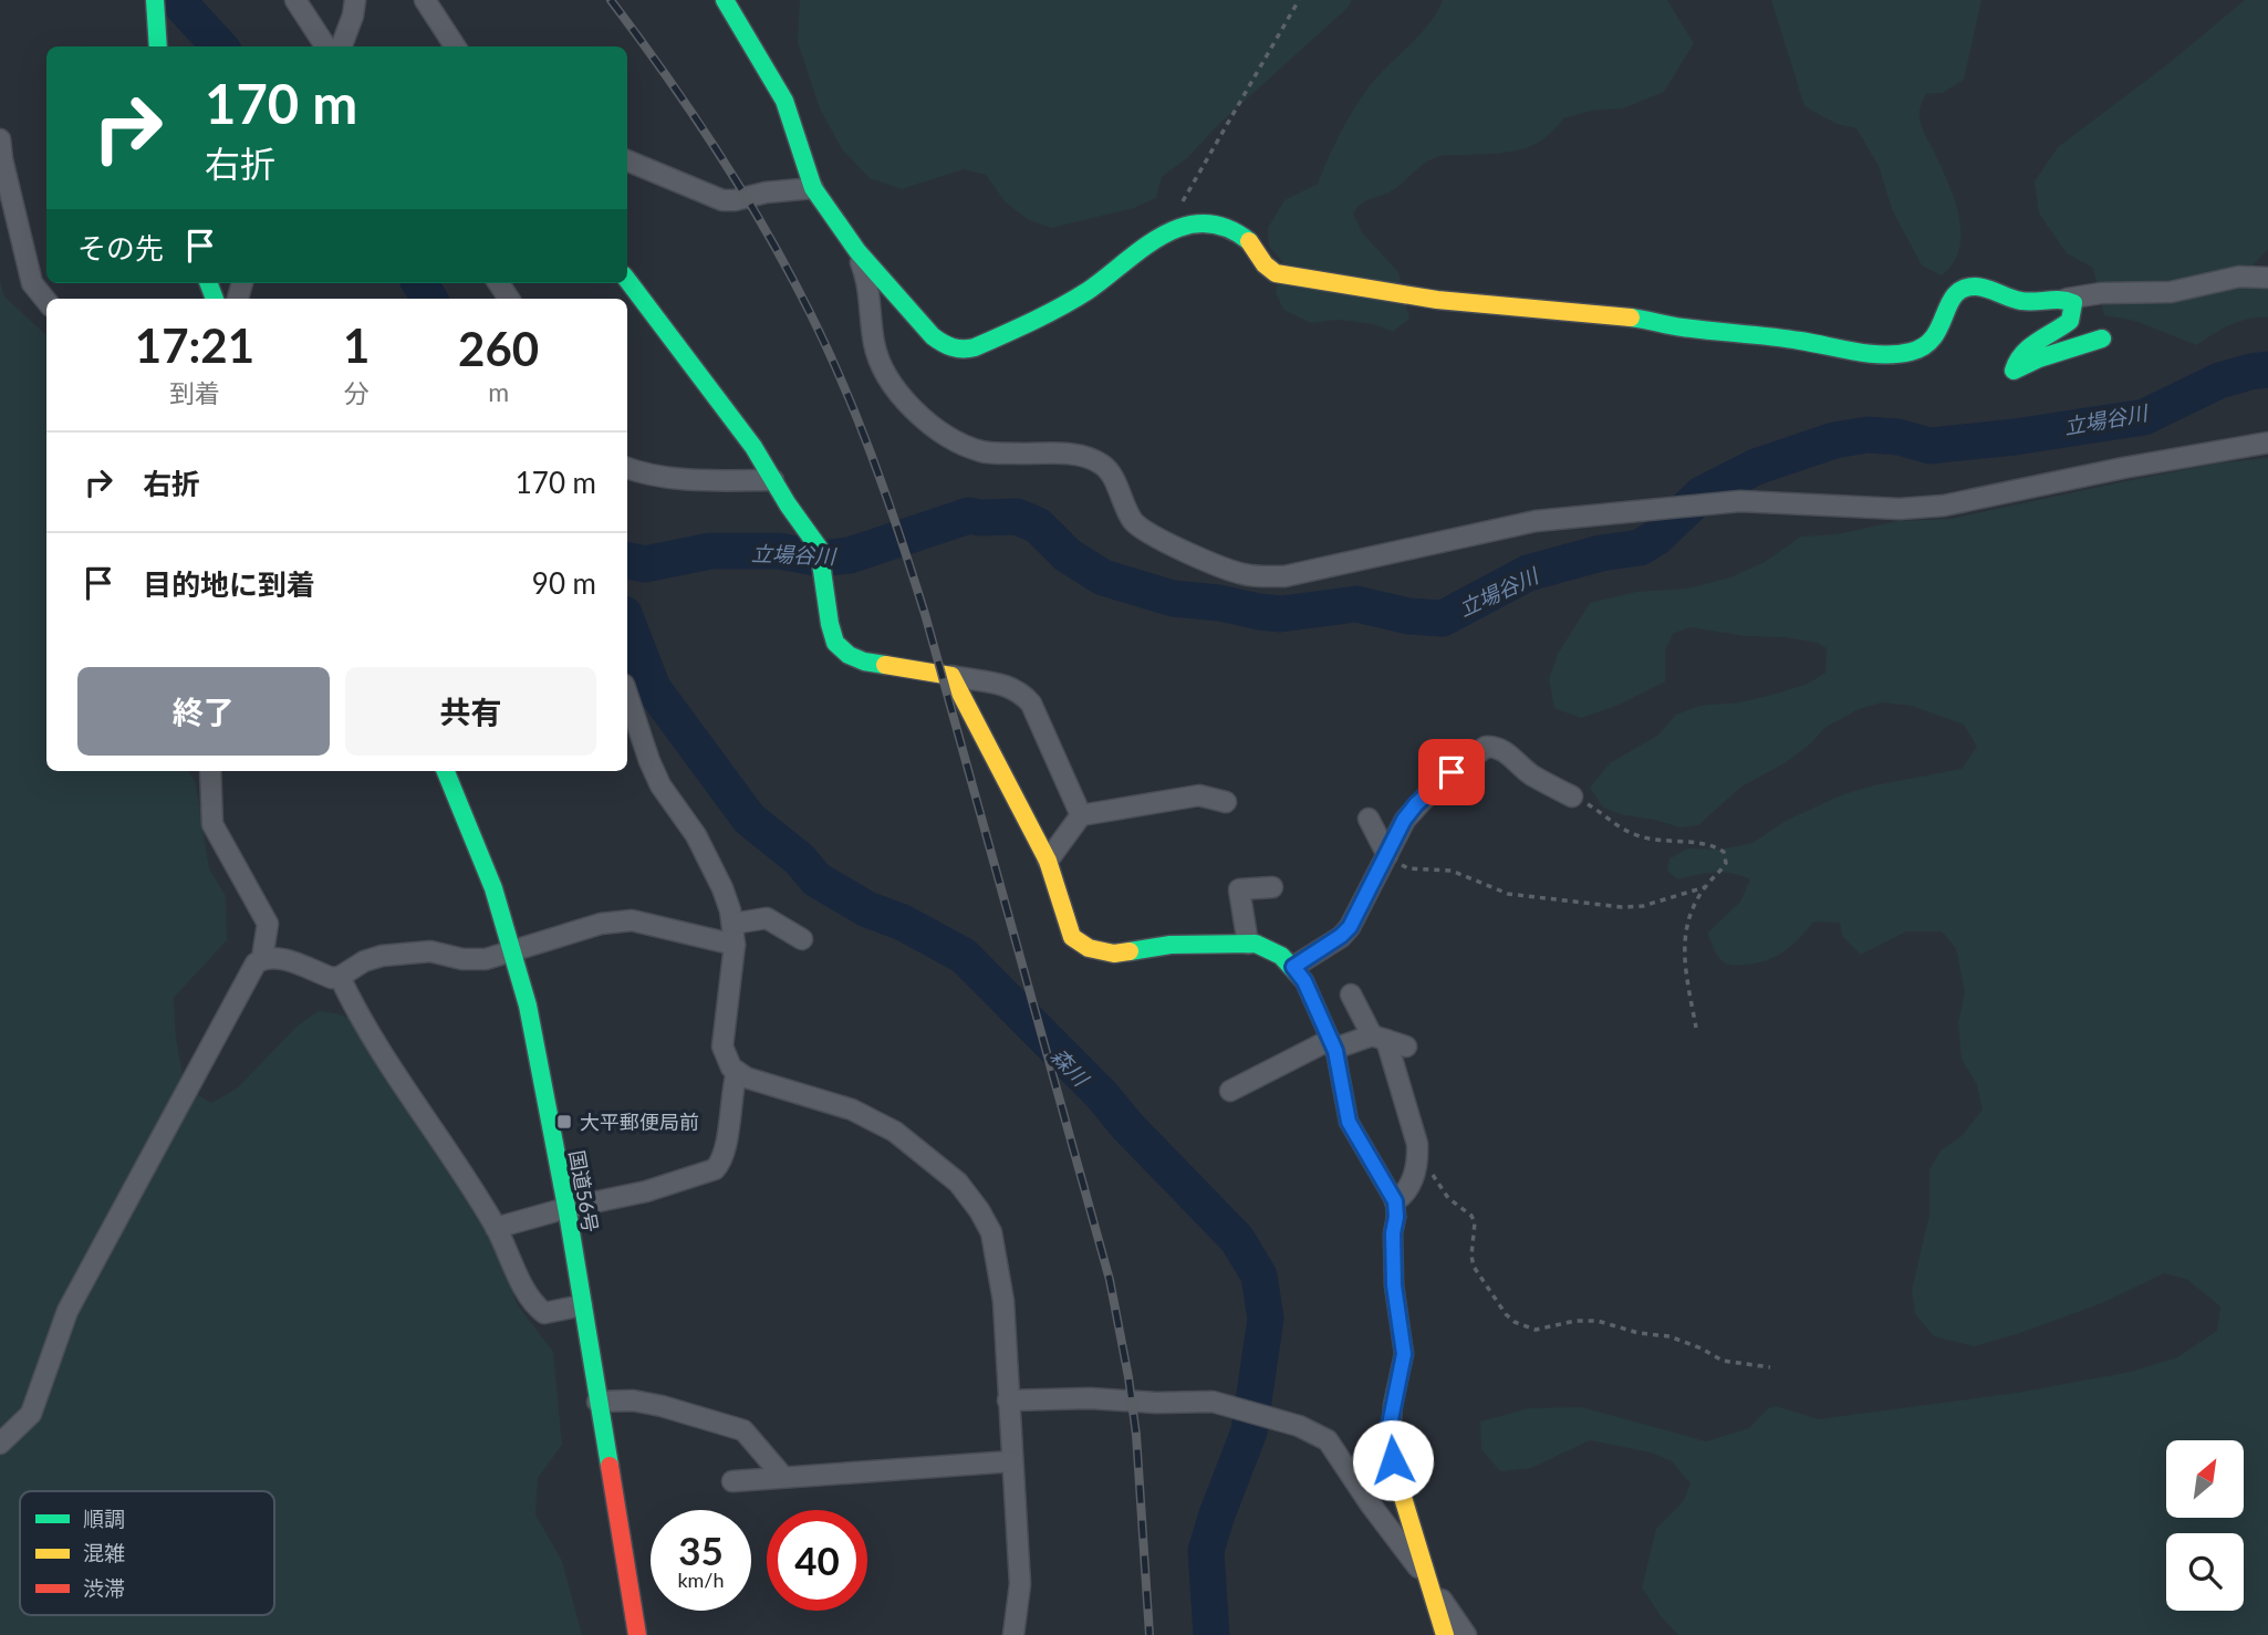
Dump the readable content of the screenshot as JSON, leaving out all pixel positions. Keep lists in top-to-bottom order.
{
  "streets": {
    "main road": ["国道56号"]
  },
  "water": ["立場谷川", "森川"],
  "places": {
    "transit": ["大平郵便局前"]
  },
  "legend": ["順調", "混雑", "渋滞"],
  "north": "top right",
  "page": {
    "turn": ["170 m", "右折"],
    "then": "その先",
    "eta": [
      "17:21",
      "到着",
      "1",
      "分",
      "260",
      "m"
    ],
    "list": [
      {
        "name": "右折",
        "value": "170 m"
      },
      {
        "name": "目的地に到着",
        "value": "90 m"
      }
    ],
    "buttons": ["終了", "共有"],
    "speed": "35 km/h",
    "limit": "40"
  }
}
